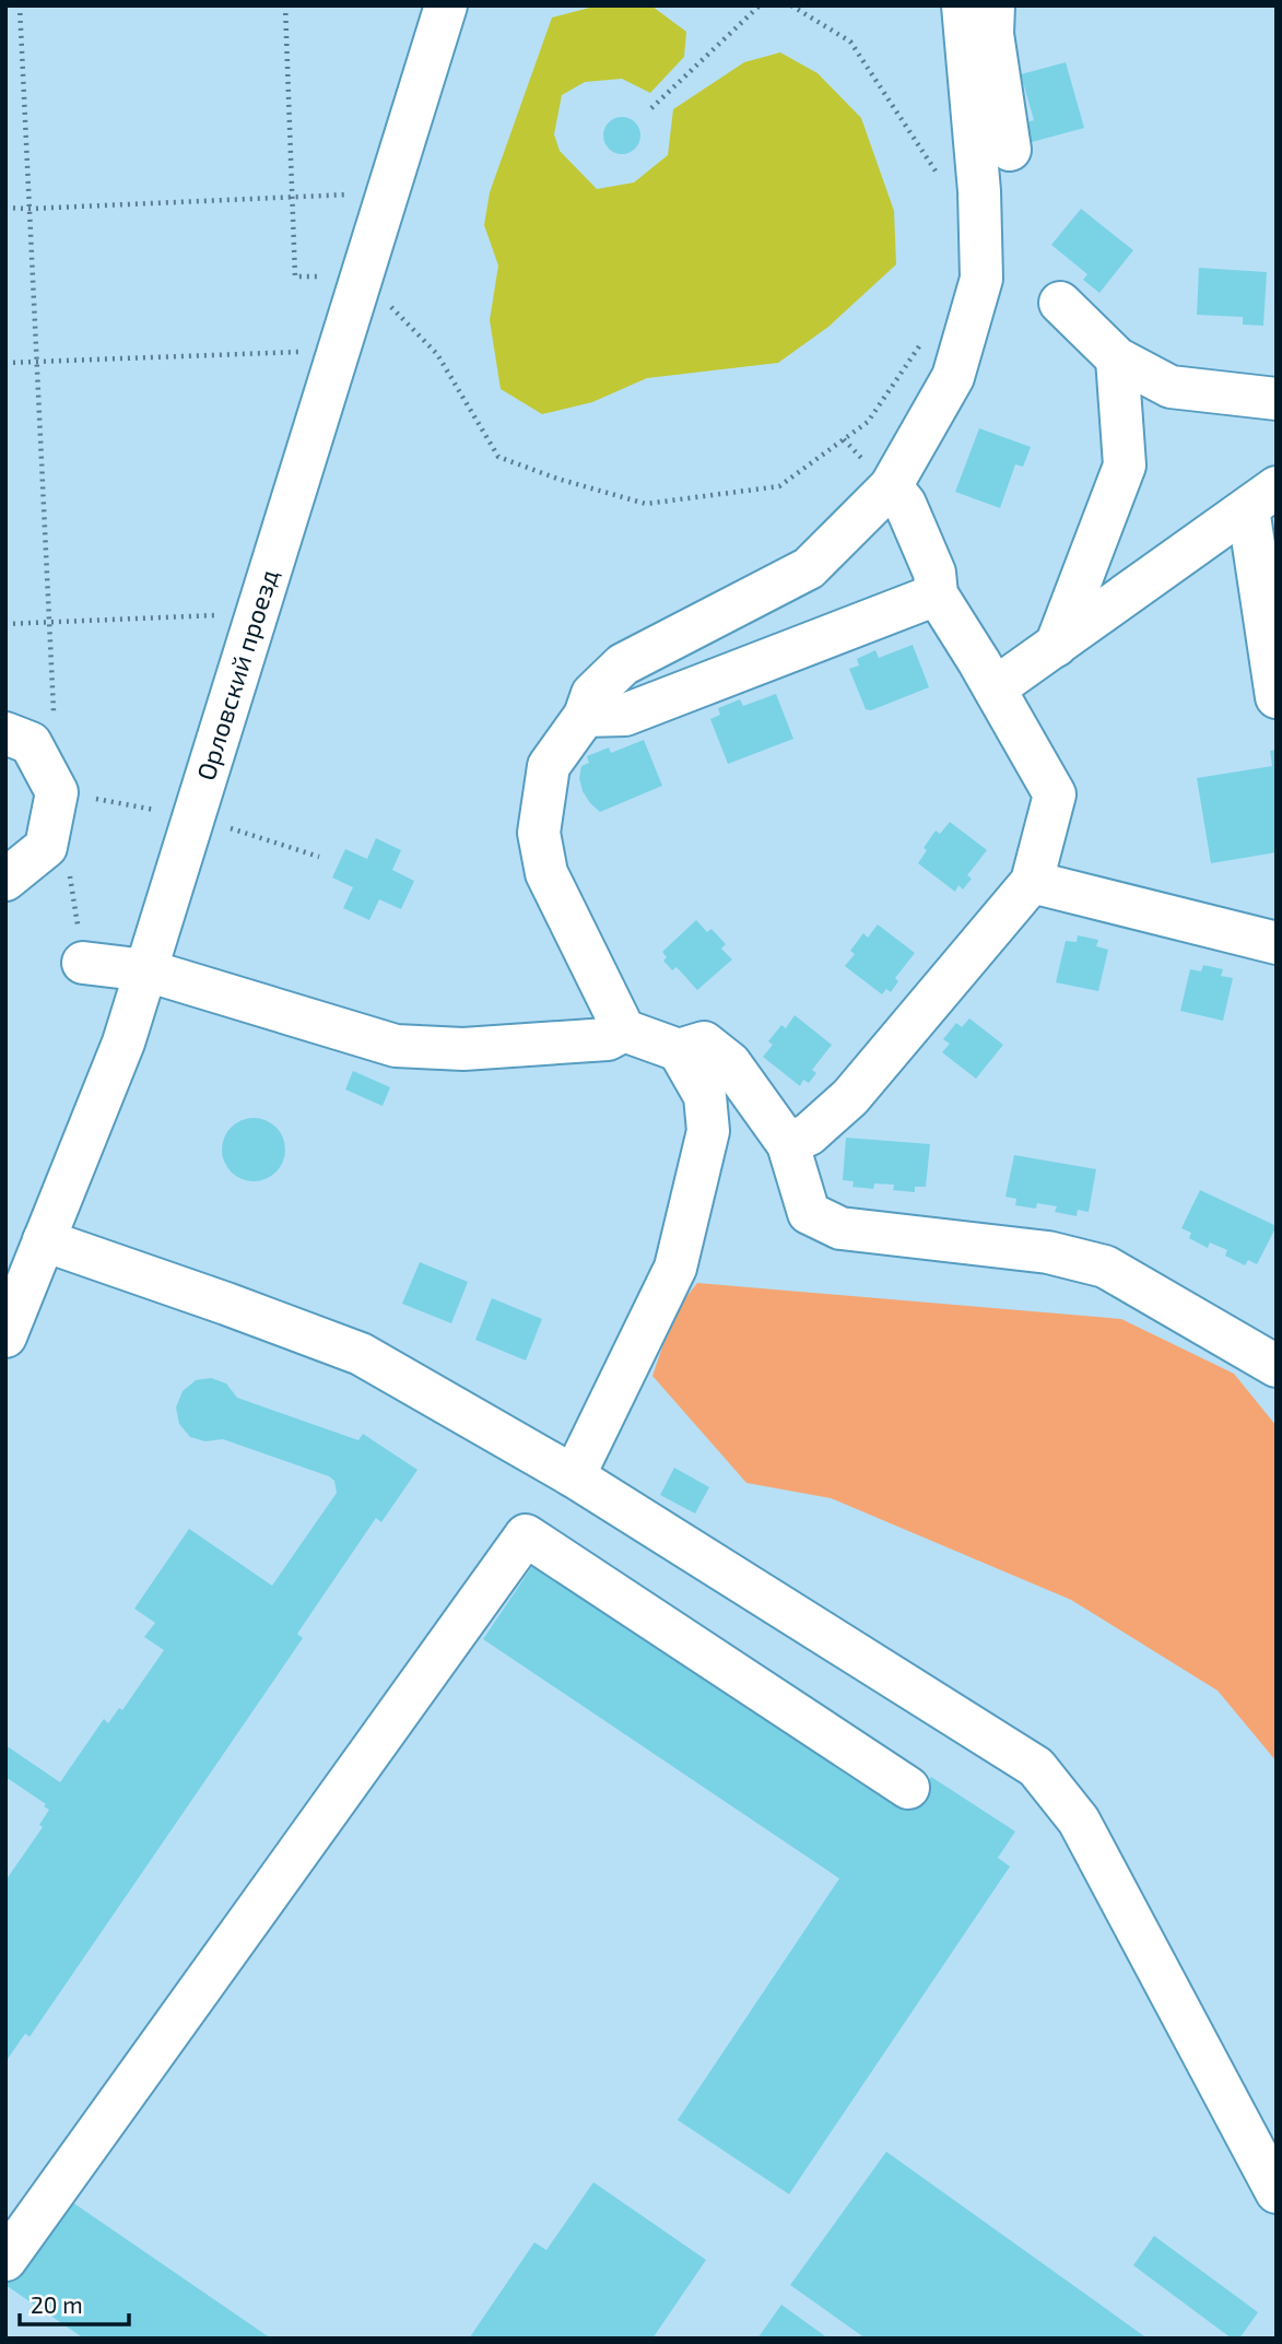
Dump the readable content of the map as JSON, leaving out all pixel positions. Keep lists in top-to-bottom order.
{
  "streets": {
    "street": ["Орловский проезд"]
  },
  "scale_bar": "20 m"
}
